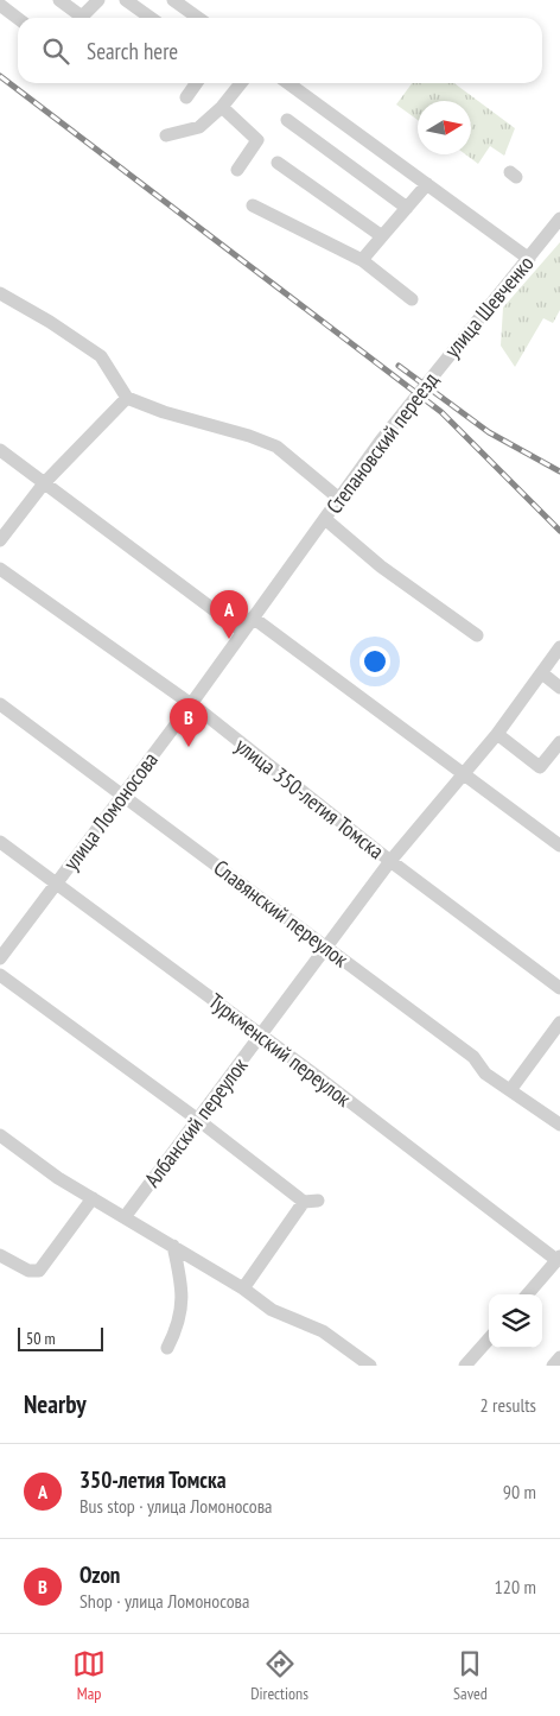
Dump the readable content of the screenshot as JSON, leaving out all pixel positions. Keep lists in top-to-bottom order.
{
  "streets": {
    "street": [
      "улица Шевченко",
      "Степановский переезд",
      "улица 350-летия Томска",
      "улица Ломоносова",
      "Славянский переулок",
      "Туркменский переулок",
      "Албанский переулок"
    ]
  },
  "crossings": [
    ["улица Шевченко", "Степановский переезд"],
    ["Степановский переезд", "улица Ломоносова"],
    ["улица 350-летия Томска", "улица Ломоносова"],
    ["улица 350-летия Томска", "Албанский переулок"],
    ["улица Ломоносова", "Славянский переулок"],
    ["улица Ломоносова", "Туркменский переулок"],
    ["Славянский переулок", "Албанский переулок"],
    ["Туркменский переулок", "Албанский переулок"]
  ],
  "scale_bar": "50 m",
  "north": "right",
  "page": {
    "search": "Search here",
    "pins": ["A", "B"],
    "scale": "50 m",
    "heading": ["Nearby", "2 results"],
    "list": [
      {
        "mark": "A",
        "name": "350-летия Томска",
        "note": "Bus stop · улица Ломоносова",
        "value": "90 m"
      },
      {
        "mark": "B",
        "name": "Ozon",
        "note": "Shop · улица Ломоносова",
        "value": "120 m"
      }
    ],
    "nav": ["Map", "Directions", "Saved"]
  }
}
